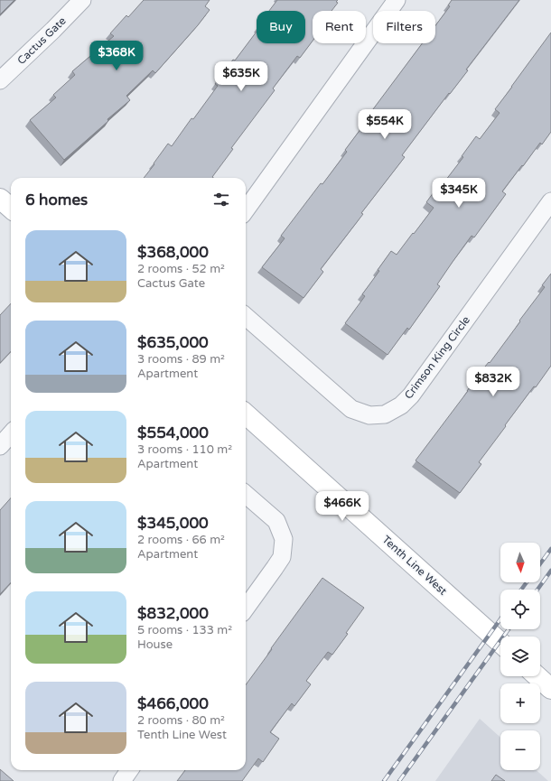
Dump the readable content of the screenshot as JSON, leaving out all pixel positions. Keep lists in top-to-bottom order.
{
  "streets": {
    "street": ["Cactus Gate", "Crimson King Circle", "Tenth Line West"]
  },
  "north": "bottom",
  "page": {
    "chip": ["Buy", "Rent", "Filters"],
    "price": [
      "$368K",
      "$635K",
      "$554K",
      "$345K",
      "$832K",
      "$466K"
    ],
    "heading": "6 homes",
    "list": [
      {
        "name": "$368,000",
        "note": "2 rooms · 52 m² · Cactus Gate"
      },
      {
        "name": "$635,000",
        "note": "3 rooms · 89 m² · Apartment"
      },
      {
        "name": "$554,000",
        "note": "3 rooms · 110 m² · Apartment"
      },
      {
        "name": "$345,000",
        "note": "2 rooms · 66 m² · Apartment"
      },
      {
        "name": "$832,000",
        "note": "5 rooms · 133 m² · House"
      },
      {
        "name": "$466,000",
        "note": "2 rooms · 80 m² · Tenth Line West"
      }
    ],
    "map_buttons": ["+", "−"]
  }
}
